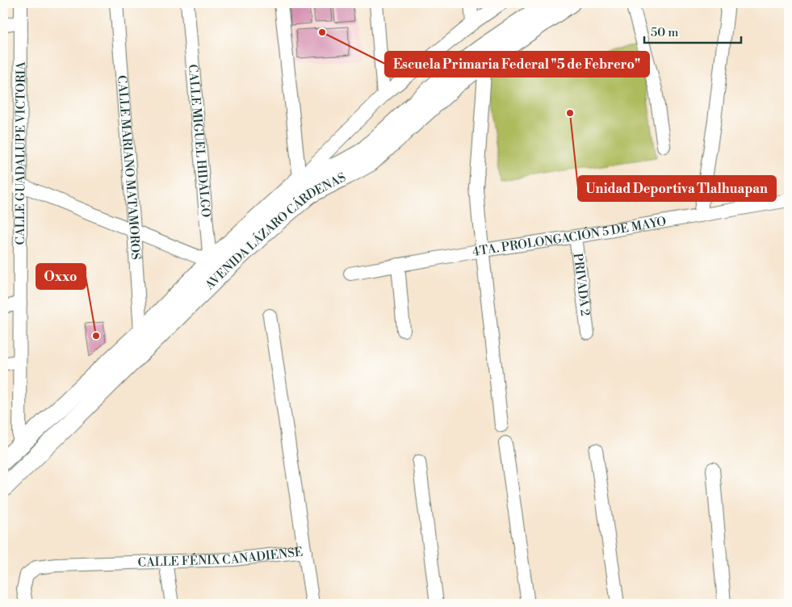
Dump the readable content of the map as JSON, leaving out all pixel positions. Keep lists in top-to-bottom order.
{
  "streets": {
    "main road": ["AVENIDA LÁZARO CÁRDENAS"],
    "street": [
      "CALLE MIGUEL HIDALGO",
      "CALLE GUADALUPE VICTORIA",
      "CALLE MARIANO MATAMOROS",
      "4TA. PROLONGACIÓN 5 DE MAYO",
      "PRIVADA 2",
      "CALLE FÉNIX CANADIENSE"
    ]
  },
  "crossings": [
    ["CALLE MIGUEL HIDALGO", "AVENIDA LÁZARO CÁRDENAS"],
    ["CALLE GUADALUPE VICTORIA", "AVENIDA LÁZARO CÁRDENAS"],
    ["CALLE MARIANO MATAMOROS", "AVENIDA LÁZARO CÁRDENAS"],
    ["4TA. PROLONGACIÓN 5 DE MAYO", "PRIVADA 2"]
  ],
  "places": ["Escuela Primaria Federal \"5 de Febrero\"", "Unidad Deportiva Tlalhuapan", "Oxxo"],
  "scale_bar": "50 m"
}
